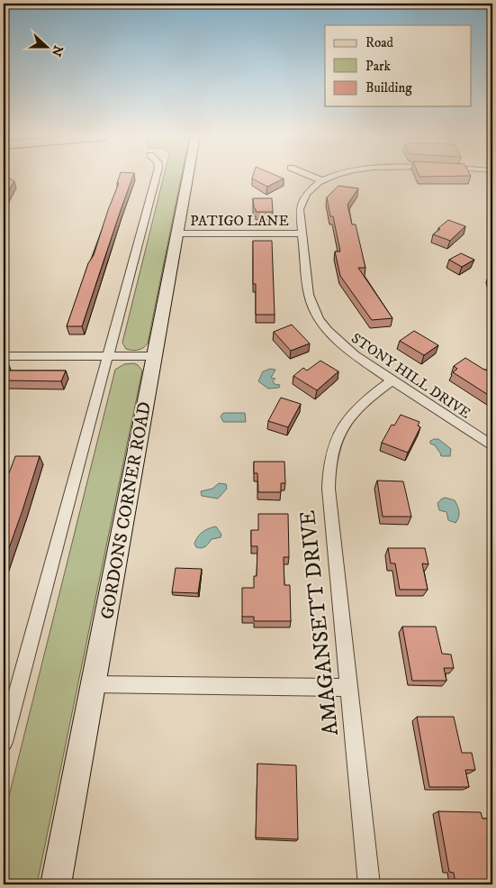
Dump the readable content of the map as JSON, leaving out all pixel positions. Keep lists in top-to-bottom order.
{
  "streets": {
    "street": [
      "PATIGO LANE",
      "STONY HILL DRIVE",
      "GORDONS CORNER ROAD",
      "AMAGANSETT DRIVE"
    ]
  },
  "crossings": [
    ["PATIGO LANE", "STONY HILL DRIVE"],
    ["PATIGO LANE", "GORDONS CORNER ROAD"],
    ["STONY HILL DRIVE", "AMAGANSETT DRIVE"]
  ],
  "legend": ["Road", "Park", "Building"],
  "north": "right"
}
